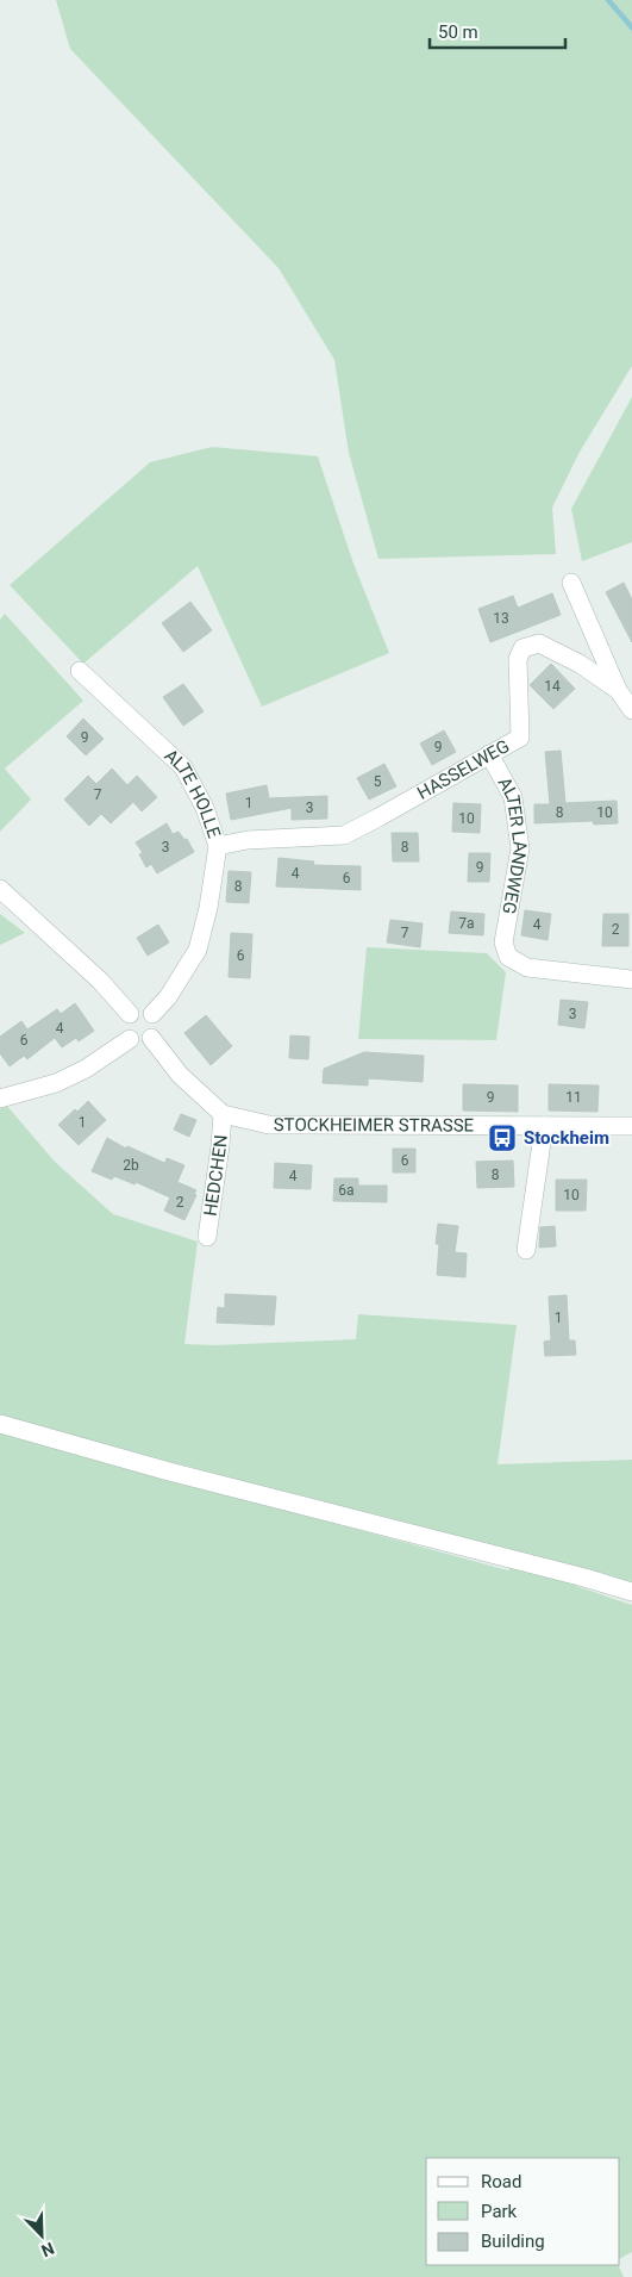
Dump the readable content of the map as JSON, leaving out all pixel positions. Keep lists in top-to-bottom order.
{
  "streets": {
    "street": [
      "HASSELWEG",
      "ALTE HOLLE",
      "ALTER LANDWEG",
      "STOCKHEIMER STRASSE",
      "HEDCHEN"
    ]
  },
  "crossings": [
    ["HASSELWEG", "ALTE HOLLE"],
    ["HASSELWEG", "ALTER LANDWEG"],
    ["ALTE HOLLE", "STOCKHEIMER STRASSE"],
    ["STOCKHEIMER STRASSE", "HEDCHEN"]
  ],
  "places": {
    "bus stop": ["Stockheim"]
  },
  "house_numbers": [
    "13",
    "14",
    "9",
    "9",
    "5",
    "7",
    "1",
    "3",
    "8",
    "10",
    "10",
    "3",
    "8",
    "9",
    "4",
    "6",
    "8",
    "7a",
    "4",
    "2",
    "7",
    "6",
    "3",
    "4",
    "6",
    "9",
    "11",
    "1",
    "6",
    "2b",
    "8",
    "4",
    "6a",
    "10",
    "2",
    "1"
  ],
  "legend": ["Road", "Park", "Building"],
  "scale_bar": "50 m",
  "north": "bottom right"
}
